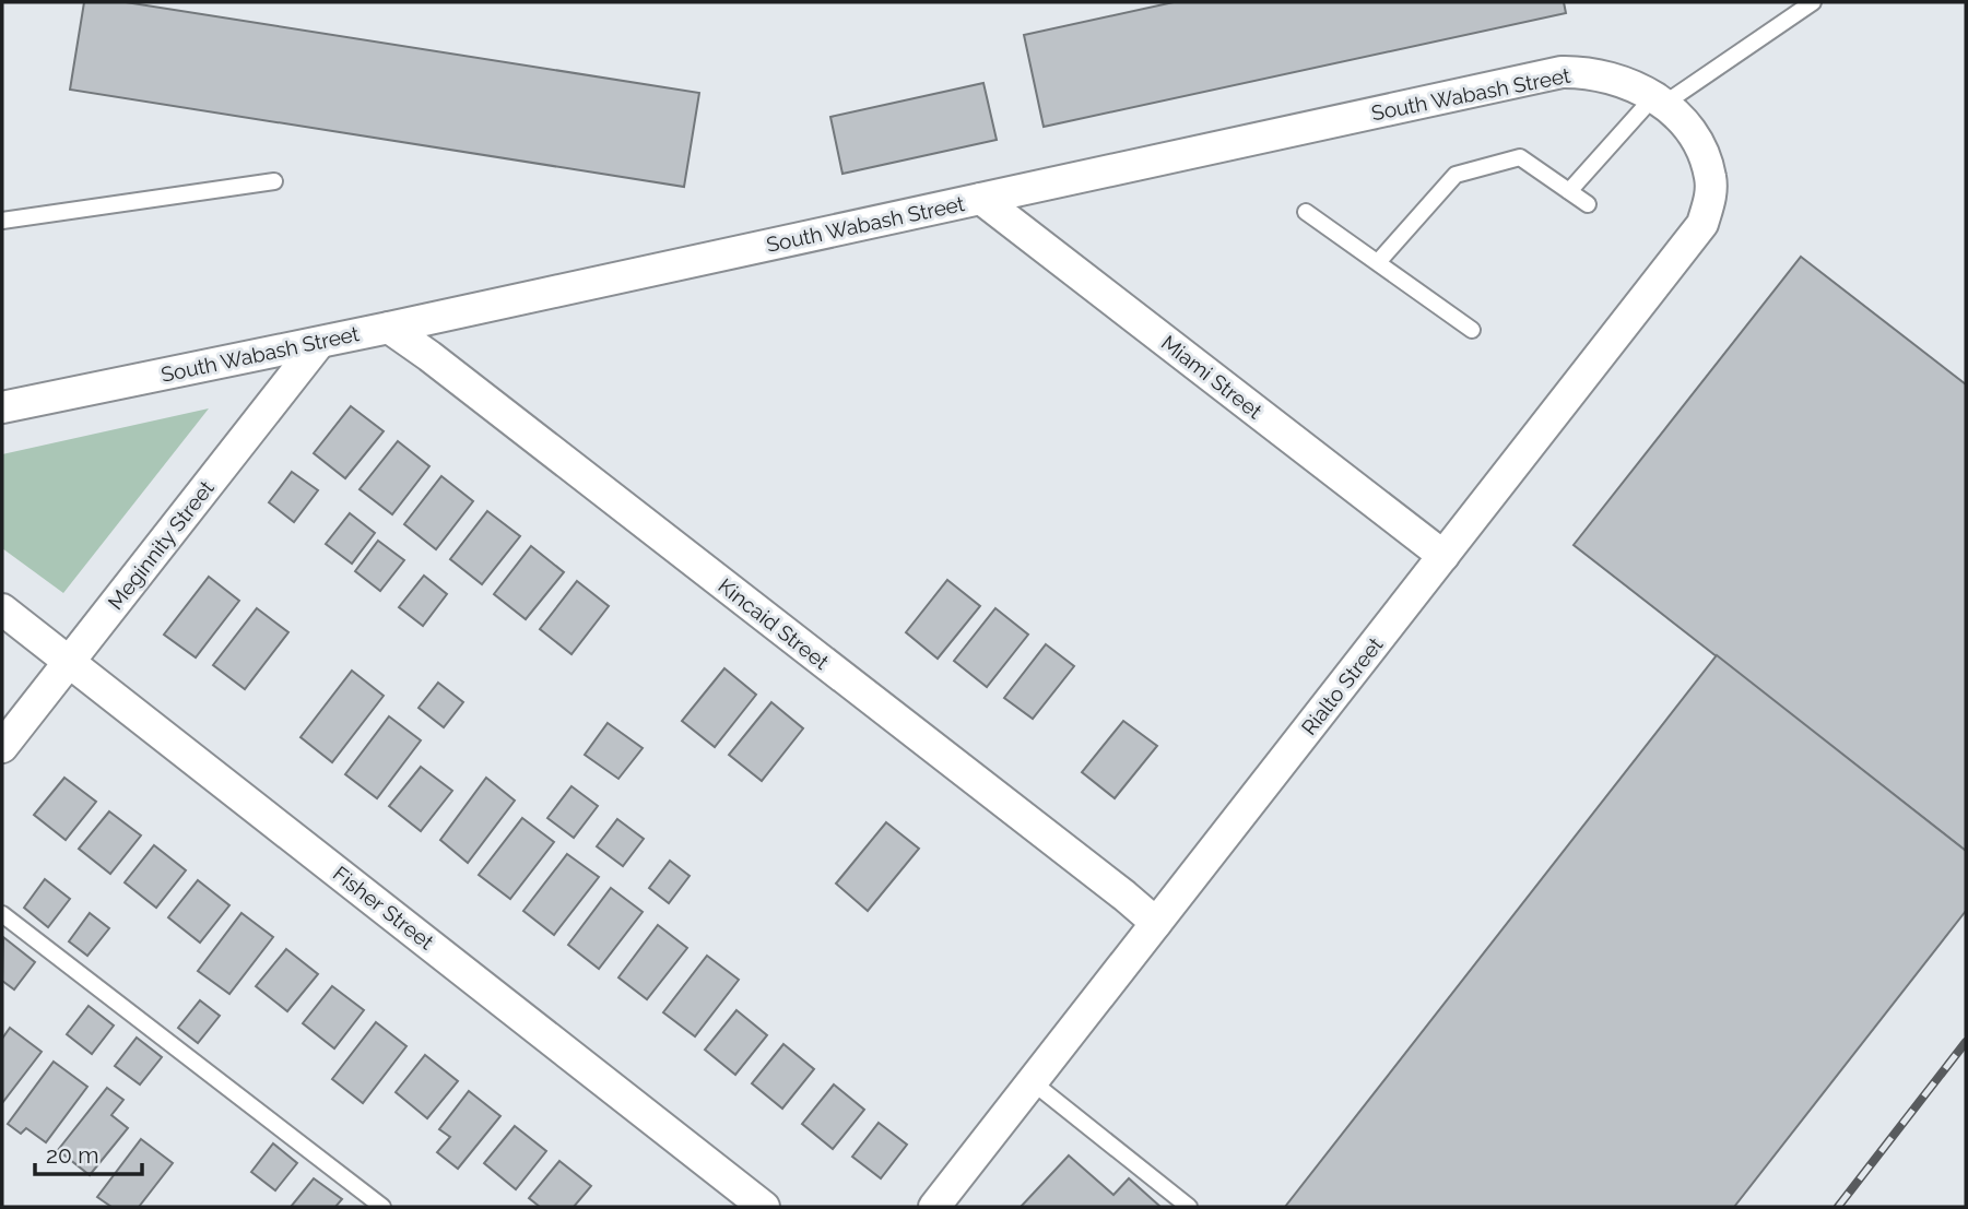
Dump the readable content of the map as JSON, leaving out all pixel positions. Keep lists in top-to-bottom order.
{
  "streets": {
    "street": [
      "South Wabash Street",
      "Miami Street",
      "Meginnity Street",
      "Kincaid Street",
      "Rialto Street",
      "Fisher Street"
    ]
  },
  "crossings": [
    ["South Wabash Street", "Miami Street"],
    ["South Wabash Street", "Meginnity Street"],
    ["South Wabash Street", "Kincaid Street"],
    ["South Wabash Street", "Rialto Street"],
    ["Miami Street", "Rialto Street"],
    ["Meginnity Street", "Fisher Street"],
    ["Kincaid Street", "Rialto Street"]
  ],
  "scale_bar": "20 m"
}
